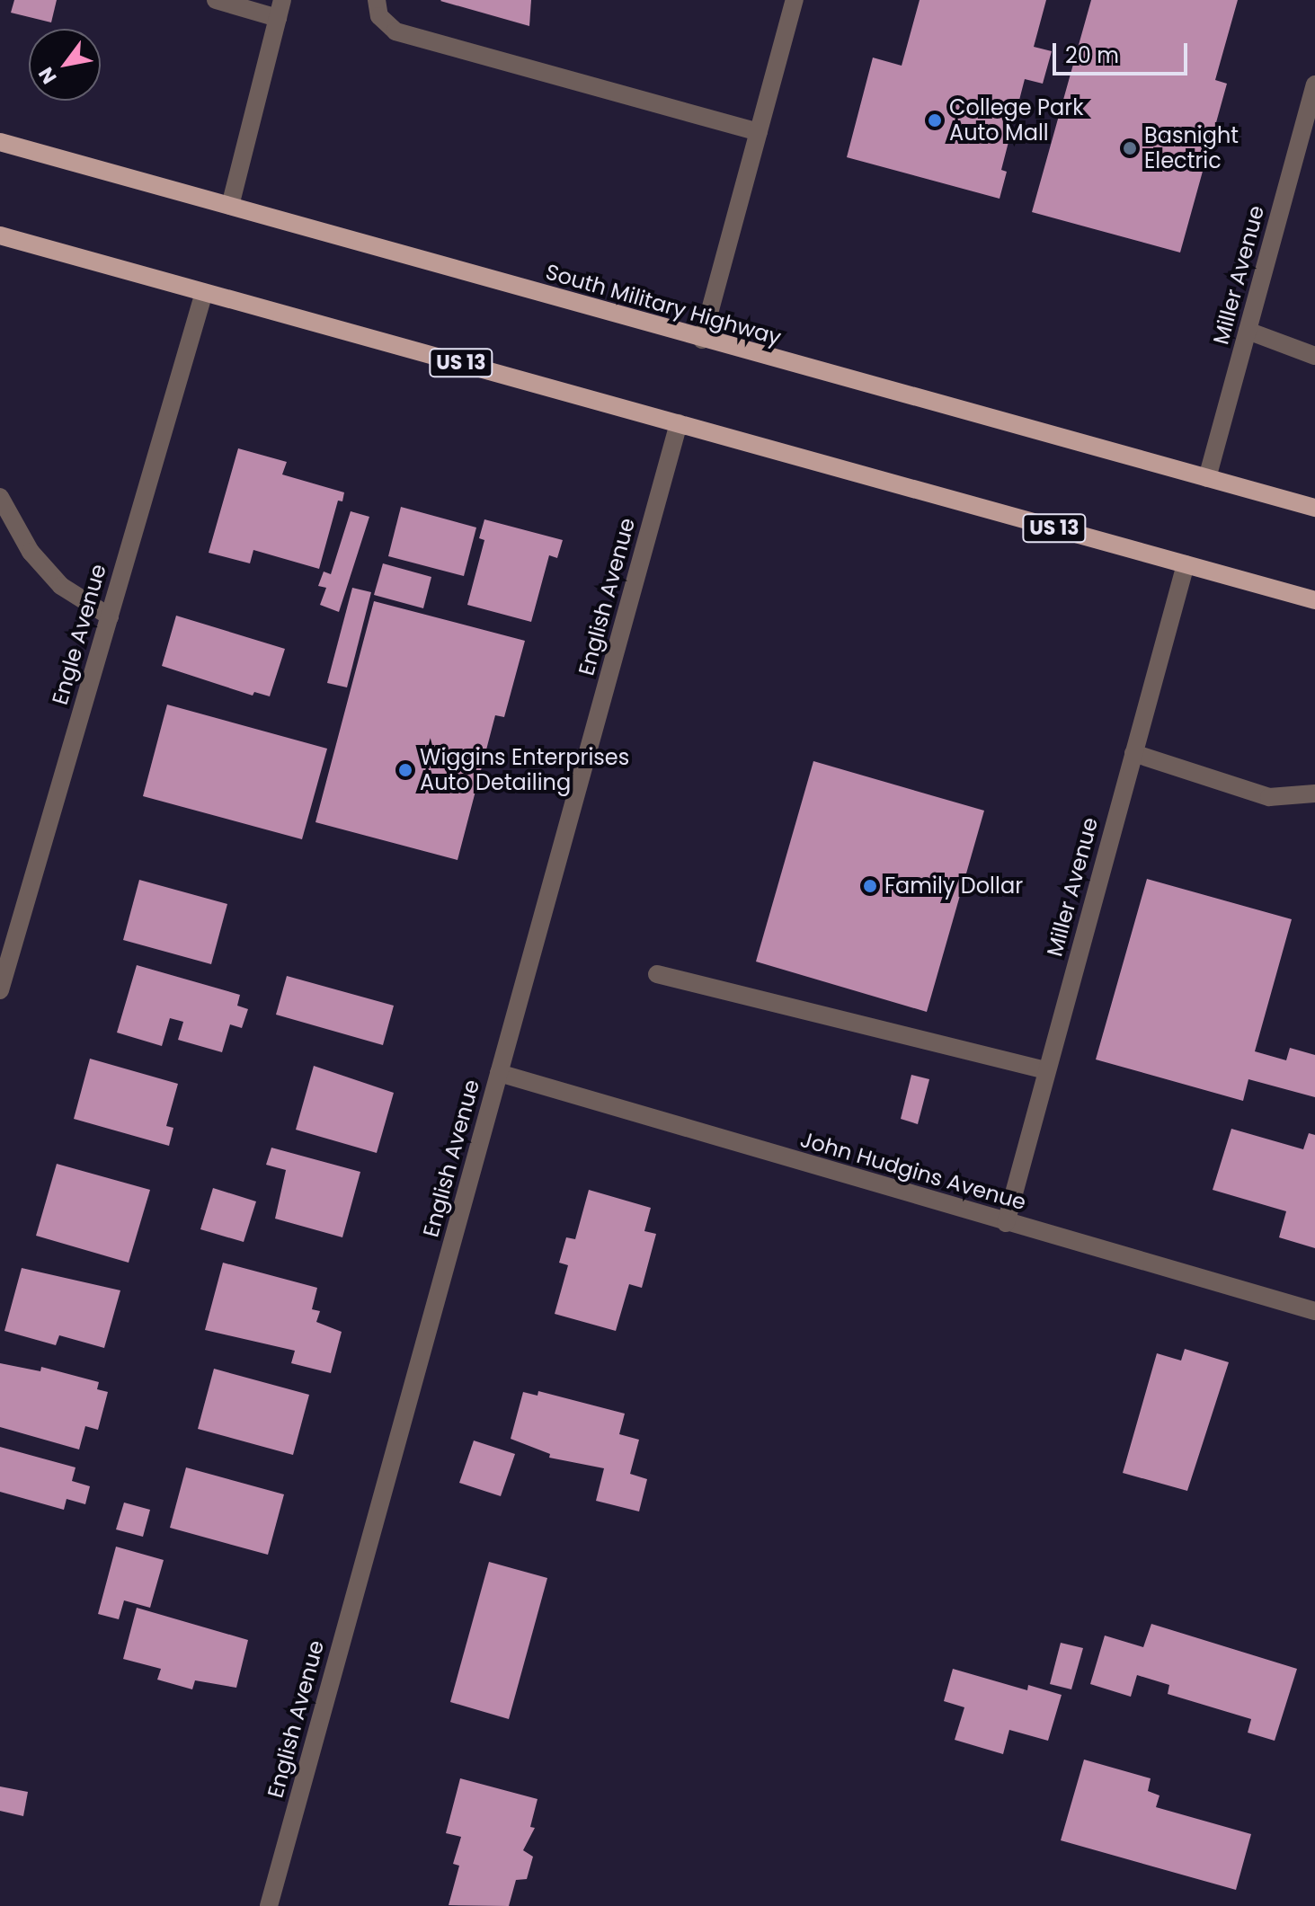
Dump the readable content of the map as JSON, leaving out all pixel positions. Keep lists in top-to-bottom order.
{
  "streets": {
    "main road": ["South Military Highway", "US 13"],
    "street": [
      "Miller Avenue",
      "English Avenue",
      "Engle Avenue",
      "John Hudgins Avenue"
    ]
  },
  "crossings": [
    ["Miller Avenue", "South Military Highway"],
    ["Miller Avenue", "US 13"],
    ["Miller Avenue", "John Hudgins Avenue"],
    ["US 13", "English Avenue"],
    ["US 13", "Engle Avenue"],
    ["English Avenue", "John Hudgins Avenue"]
  ],
  "places": [
    "College Park Auto Mall",
    "Basnight Electric",
    "Wiggins Enterprises Auto Detailing",
    "Family Dollar"
  ],
  "scale_bar": "20 m",
  "north": "bottom left"
}
